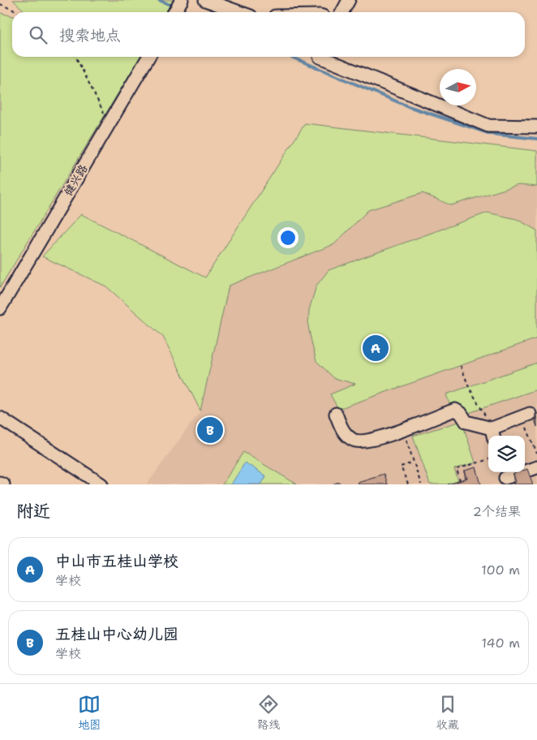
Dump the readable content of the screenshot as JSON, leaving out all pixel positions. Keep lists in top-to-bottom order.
{
  "streets": {
    "street": ["健兴路"]
  },
  "north": "right",
  "page": {
    "search": "搜索地点",
    "pins": ["A", "B"],
    "heading": ["附近", "2个结果"],
    "list": [
      {
        "mark": "A",
        "name": "中山市五桂山学校",
        "note": "学校",
        "value": "100 m"
      },
      {
        "mark": "B",
        "name": "五桂山中心幼儿园",
        "note": "学校",
        "value": "140 m"
      }
    ],
    "nav": ["地图", "路线", "收藏"]
  }
}
